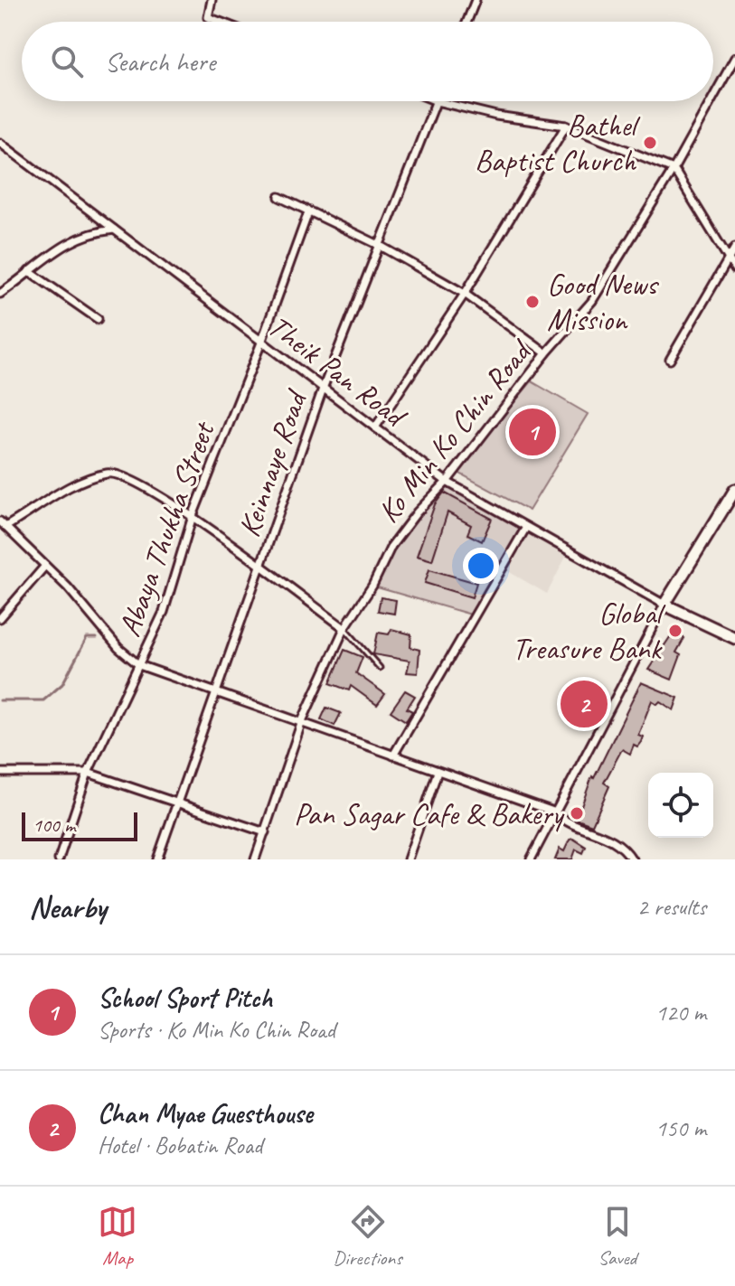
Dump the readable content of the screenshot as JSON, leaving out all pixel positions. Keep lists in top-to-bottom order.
{
  "streets": {
    "street": [
      "Theik Pan Road",
      "Ko Min Ko Chin Road",
      "Keinnaye Road",
      "Abaya Thukha Street"
    ]
  },
  "crossings": [
    ["Theik Pan Road", "Ko Min Ko Chin Road"],
    ["Theik Pan Road", "Keinnaye Road"],
    ["Theik Pan Road", "Abaya Thukha Street"]
  ],
  "places": [
    "Bathel Baptist Church",
    "Good News Mission",
    "Global Treasure Bank",
    "Pan Sagar Cafe & Bakery"
  ],
  "scale_bar": "100 m",
  "page": {
    "search": "Search here",
    "pins": ["1", "2"],
    "scale": "100 m",
    "heading": ["Nearby", "2 results"],
    "list": [
      {
        "mark": "1",
        "name": "School Sport Pitch",
        "note": "Sports · Ko Min Ko Chin Road",
        "value": "120 m"
      },
      {
        "mark": "2",
        "name": "Chan Myae Guesthouse",
        "note": "Hotel · Bobatin Road",
        "value": "150 m"
      }
    ],
    "nav": ["Map", "Directions", "Saved"]
  }
}
